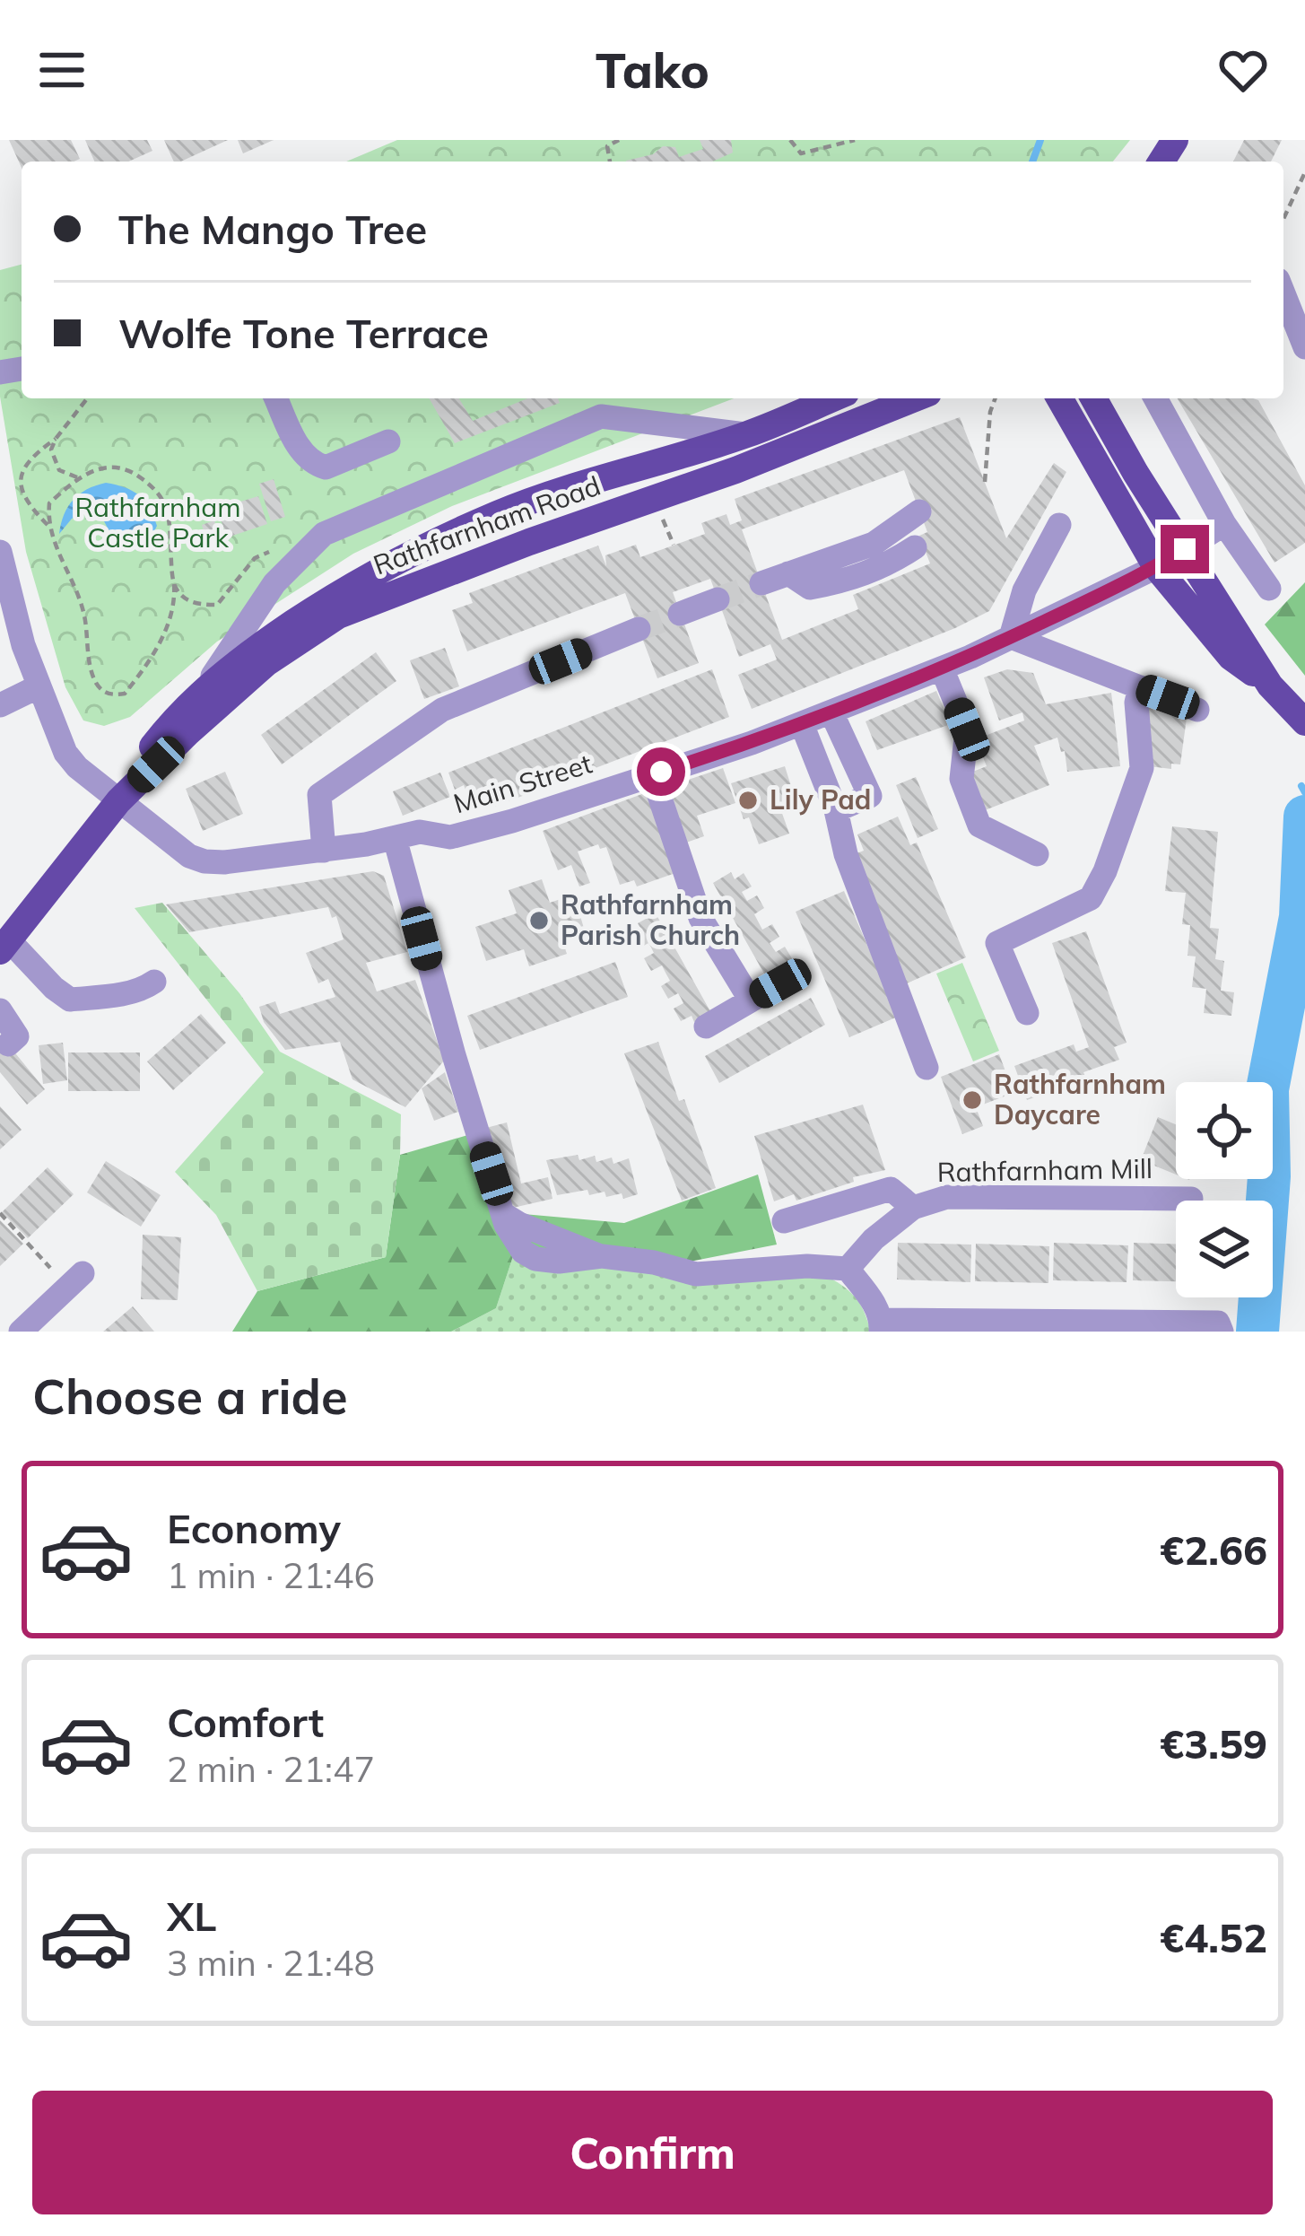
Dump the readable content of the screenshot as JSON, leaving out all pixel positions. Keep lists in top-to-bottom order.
{
  "streets": {
    "main road": ["Rathfarnham Road"],
    "street": ["Main Street", "Rathfarnham Mill"]
  },
  "crossings": [
    ["Rathfarnham Road", "Main Street"]
  ],
  "parks": ["Rathfarnham Castle Park"],
  "places": ["Lily Pad", "Rathfarnham Parish Church", "Rathfarnham Daycare"],
  "page": {
    "header": "Tako",
    "banner": ["The Mango Tree", "Wolfe Tone Terrace"],
    "heading": "Choose a ride",
    "list": [
      {
        "name": "Economy",
        "note": "1 min · 21:46",
        "value": "€2.66"
      },
      {
        "name": "Comfort",
        "note": "2 min · 21:47",
        "value": "€3.59"
      },
      {
        "name": "XL",
        "note": "3 min · 21:48",
        "value": "€4.52"
      }
    ],
    "buttons": "Confirm"
  }
}
